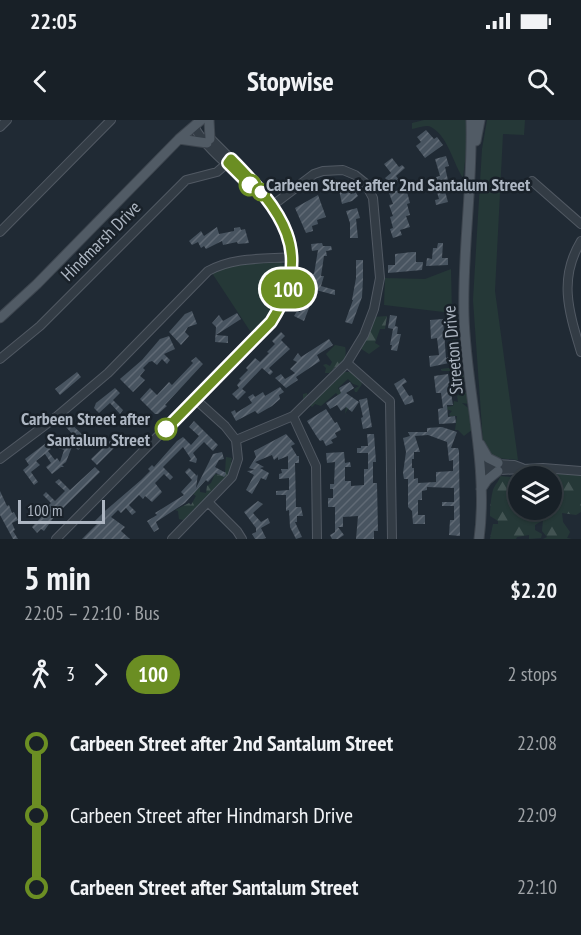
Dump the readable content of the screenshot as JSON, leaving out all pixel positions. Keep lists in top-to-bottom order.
{
  "streets": {
    "main road": ["Hindmarsh Drive", "Streeton Drive"]
  },
  "places": ["Carbeen Street after 2nd Santalum Street", "Carbeen Street after Santalum Street"],
  "lines": ["bus line 100"],
  "scale_bar": "100 m",
  "page": {
    "status": "22:05",
    "header": "Stopwise",
    "on_map": "100",
    "scale": "100 m",
    "heading": ["5 min", "22:05 – 22:10 · Bus", "$2.20"],
    "legs": ["3", "100", "2 stops"],
    "list": [
      {
        "name": "Carbeen Street after 2nd Santalum Street",
        "value": "22:08"
      },
      {
        "name": "Carbeen Street after Hindmarsh Drive",
        "value": "22:09"
      },
      {
        "name": "Carbeen Street after Santalum Street",
        "value": "22:10"
      }
    ]
  }
}
